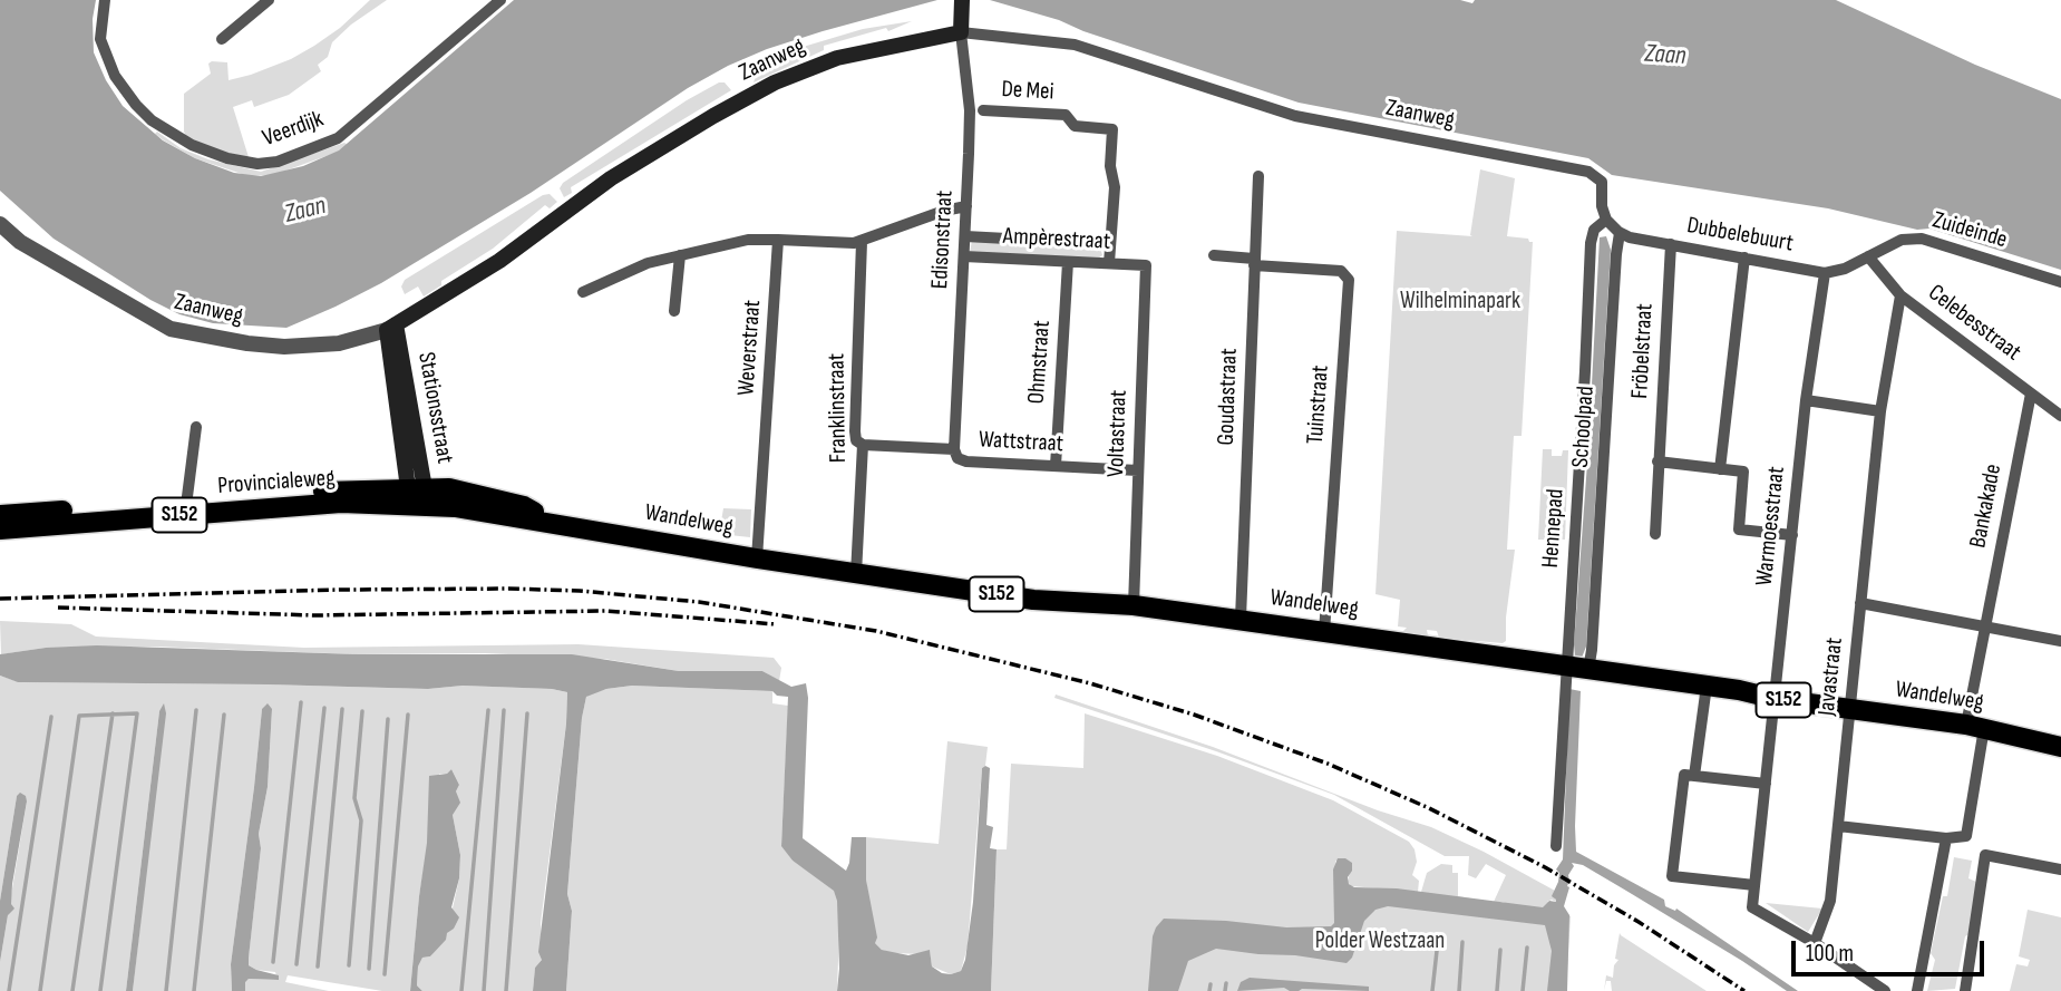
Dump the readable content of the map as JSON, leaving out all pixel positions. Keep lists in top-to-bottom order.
{
  "streets": {
    "main road": [
      "Zaanweg",
      "Stationsstraat",
      "Provincialeweg",
      "S152",
      "Wandelweg"
    ],
    "street": [
      "De Mei",
      "Veerdijk",
      "Zuideinde",
      "Dubbelebuurt",
      "Edisonstraat",
      "Ampèrestraat",
      "Celebesstraat",
      "Weverstraat",
      "Fröbelstraat",
      "Ohmstraat",
      "Goudastraat",
      "Tuinstraat",
      "Franklinstraat",
      "Schoolpad",
      "Voltastraat",
      "Wattstraat",
      "Bankakade",
      "Warmoesstraat",
      "Hennepad",
      "Javastraat"
    ]
  },
  "crossings": [
    ["Zaanweg", "Edisonstraat"],
    ["Zaanweg", "Stationsstraat"],
    ["Zaanweg", "Hennepad"],
    ["De Mei", "Ampèrestraat"],
    ["Zuideinde", "Celebesstraat"],
    ["Dubbelebuurt", "Fröbelstraat"],
    ["Dubbelebuurt", "Schoolpad"],
    ["Dubbelebuurt", "Warmoesstraat"],
    ["Edisonstraat", "Ampèrestraat"],
    ["Edisonstraat", "Wattstraat"],
    ["Ampèrestraat", "Ohmstraat"],
    ["Ampèrestraat", "Voltastraat"],
    ["Celebesstraat", "Bankakade"],
    ["Celebesstraat", "Javastraat"],
    ["Weverstraat", "Wandelweg"],
    ["Ohmstraat", "Wattstraat"],
    ["Goudastraat", "Tuinstraat"],
    ["Goudastraat", "Wandelweg"],
    ["Tuinstraat", "Wandelweg"],
    ["Stationsstraat", "Provincialeweg"],
    ["Stationsstraat", "Wandelweg"],
    ["Franklinstraat", "Wattstraat"],
    ["Franklinstraat", "Wandelweg"],
    ["Schoolpad", "Wandelweg"],
    ["Schoolpad", "Hennepad"],
    ["Voltastraat", "Wattstraat"],
    ["Voltastraat", "Wandelweg"],
    ["Provincialeweg", "Wandelweg"],
    ["Bankakade", "Wandelweg"],
    ["Wandelweg", "Warmoesstraat"],
    ["Wandelweg", "Hennepad"],
    ["Wandelweg", "Javastraat"],
    ["Warmoesstraat", "Javastraat"]
  ],
  "water": ["Zaan"],
  "parks": ["Wilhelminapark", "Polder Westzaan"],
  "scale_bar": "100 m"
}
